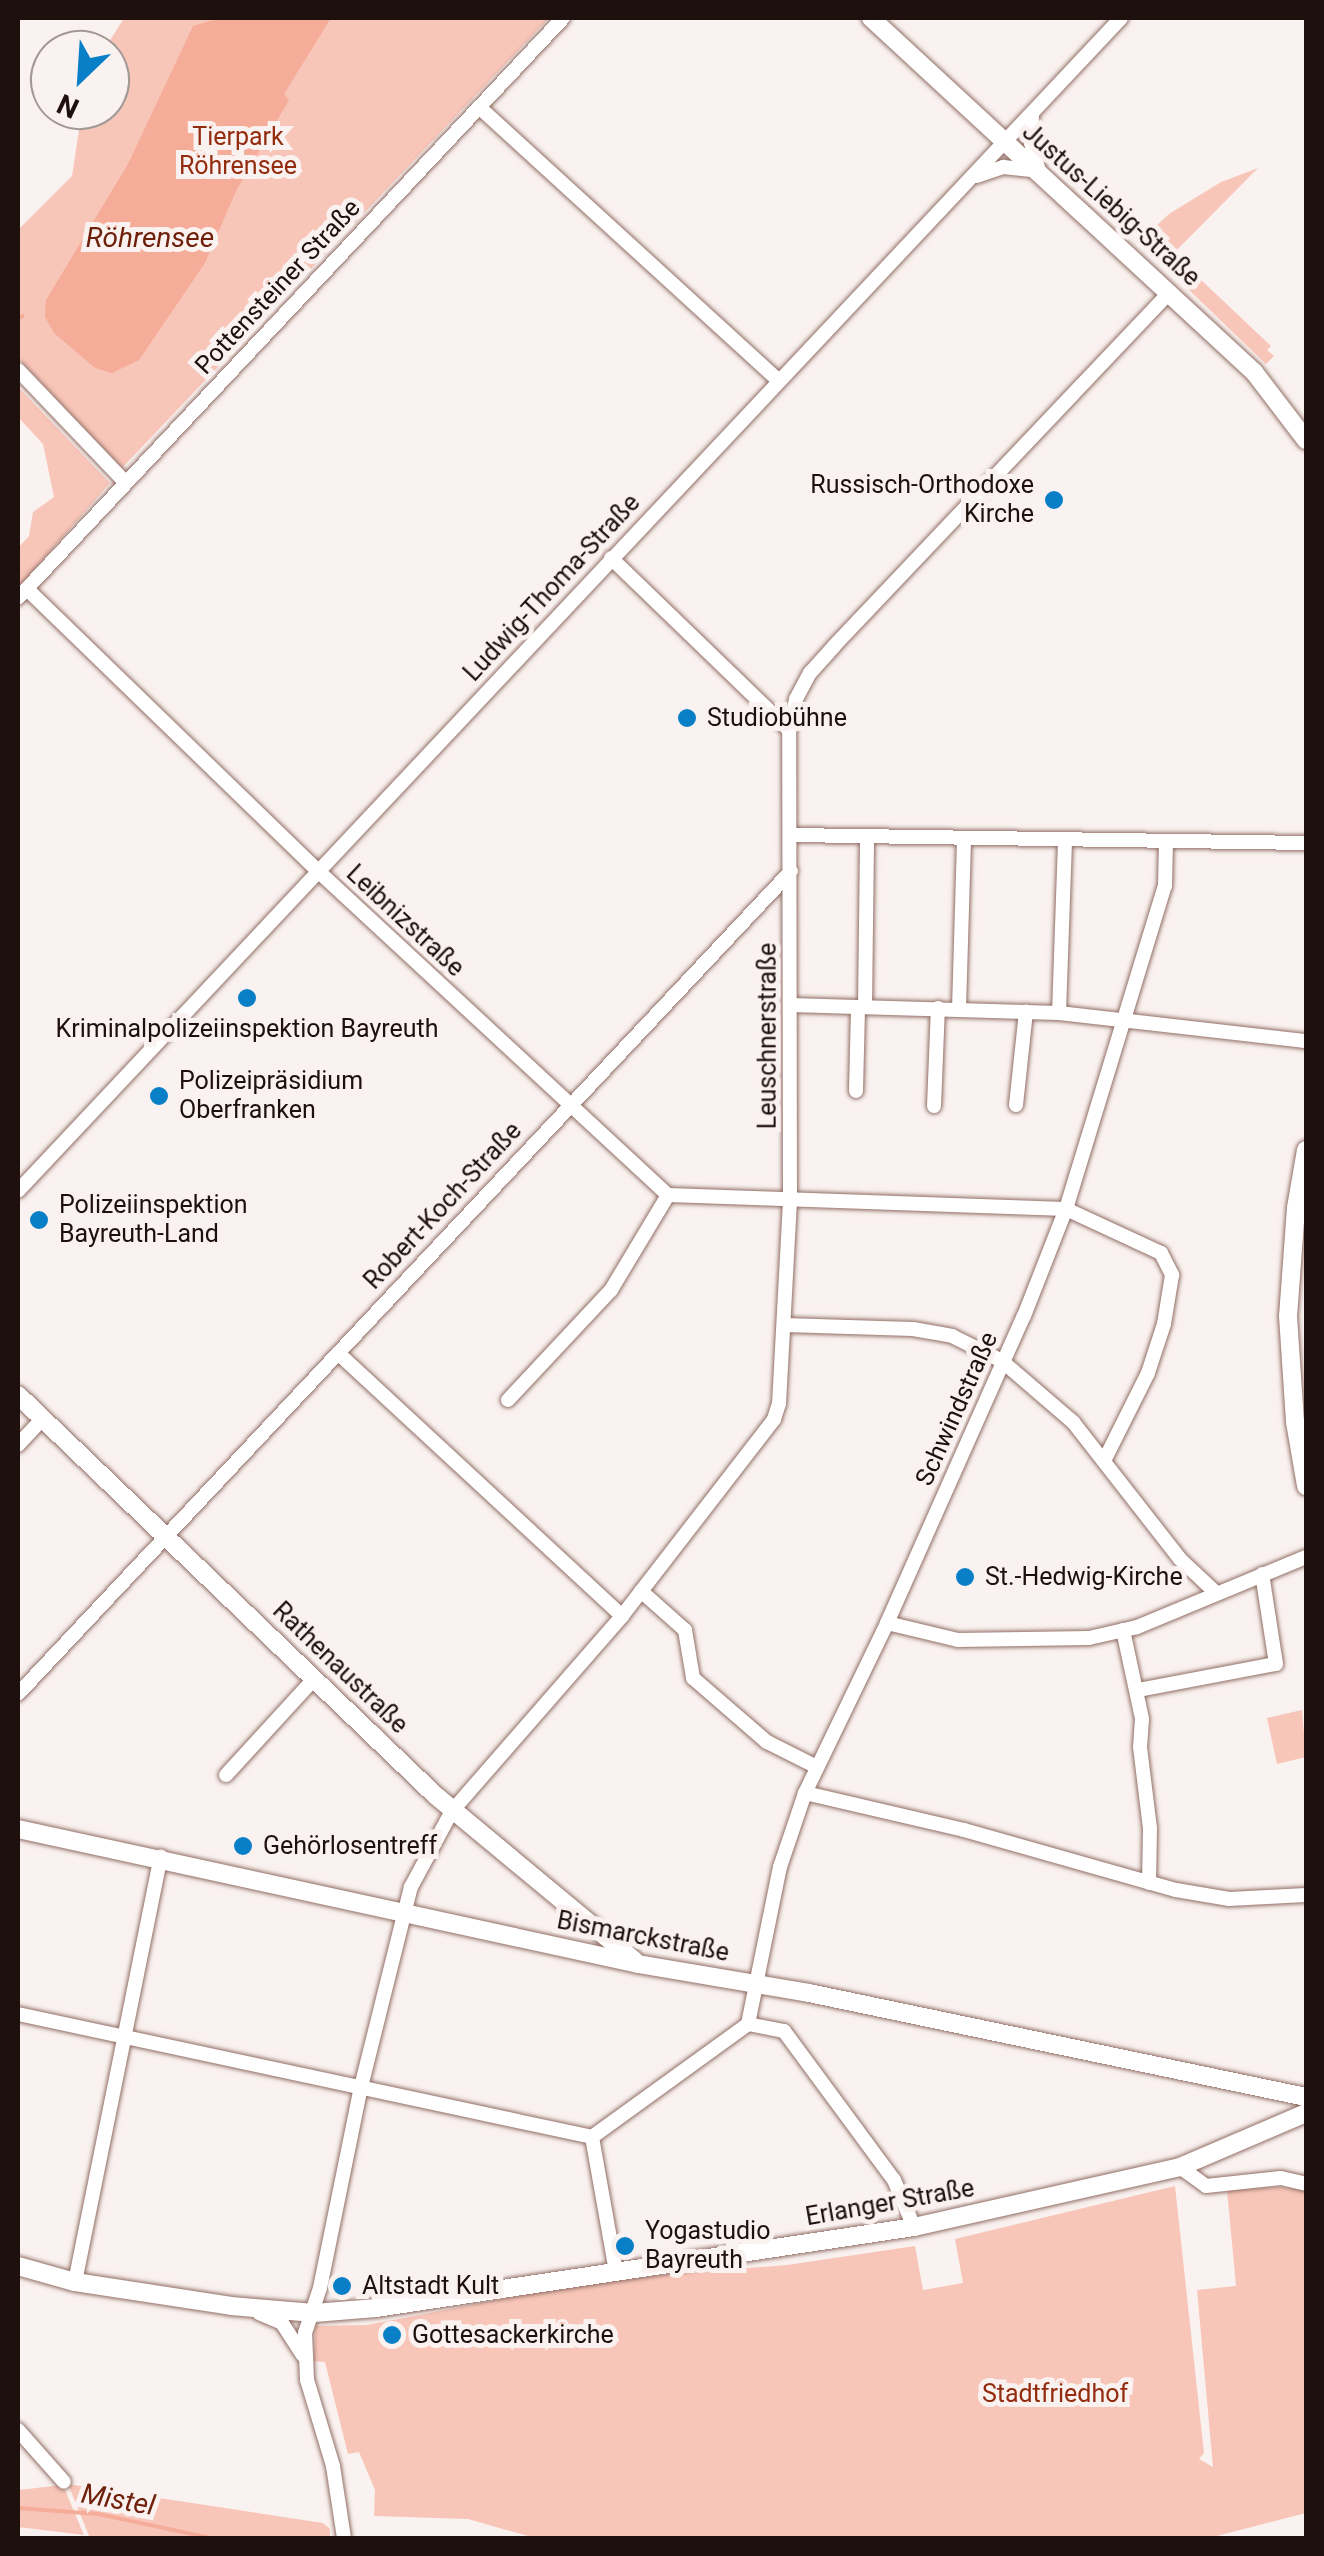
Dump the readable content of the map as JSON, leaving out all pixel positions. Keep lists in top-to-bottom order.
{
  "streets": {
    "main road": [
      "Justus-Liebig-Straße",
      "Rathenaustraße",
      "Bismarckstraße",
      "Erlanger Straße"
    ],
    "street": [
      "Pottensteiner Straße",
      "Ludwig-Thoma-Straße",
      "Leibnizstraße",
      "Leuschnerstraße",
      "Robert-Koch-Straße",
      "Schwindstraße"
    ]
  },
  "crossings": [
    ["Justus-Liebig-Straße", "Ludwig-Thoma-Straße"],
    ["Justus-Liebig-Straße", "Leuschnerstraße"],
    ["Pottensteiner Straße", "Leibnizstraße"],
    ["Ludwig-Thoma-Straße", "Leibnizstraße"],
    ["Leibnizstraße", "Robert-Koch-Straße"],
    ["Leuschnerstraße", "Robert-Koch-Straße"],
    ["Leuschnerstraße", "Rathenaustraße"],
    ["Leuschnerstraße", "Bismarckstraße"],
    ["Leuschnerstraße", "Erlanger Straße"],
    ["Robert-Koch-Straße", "Rathenaustraße"],
    ["Schwindstraße", "Bismarckstraße"],
    ["Rathenaustraße", "Bismarckstraße"]
  ],
  "water": ["Röhrensee", "Mistel"],
  "parks": ["Tierpark Röhrensee", "Stadtfriedhof"],
  "places": [
    "Russisch-Orthodoxe Kirche",
    "Studiobühne",
    "Kriminalpolizeiinspektion Bayreuth",
    "Polizeipräsidium Oberfranken",
    "Polizeiinspektion Bayreuth-Land",
    "St.-Hedwig-Kirche",
    "Gehörlosentreff",
    "Yogastudio Bayreuth",
    "Altstadt Kult",
    "Gottesackerkirche"
  ],
  "north": "bottom left"
}
